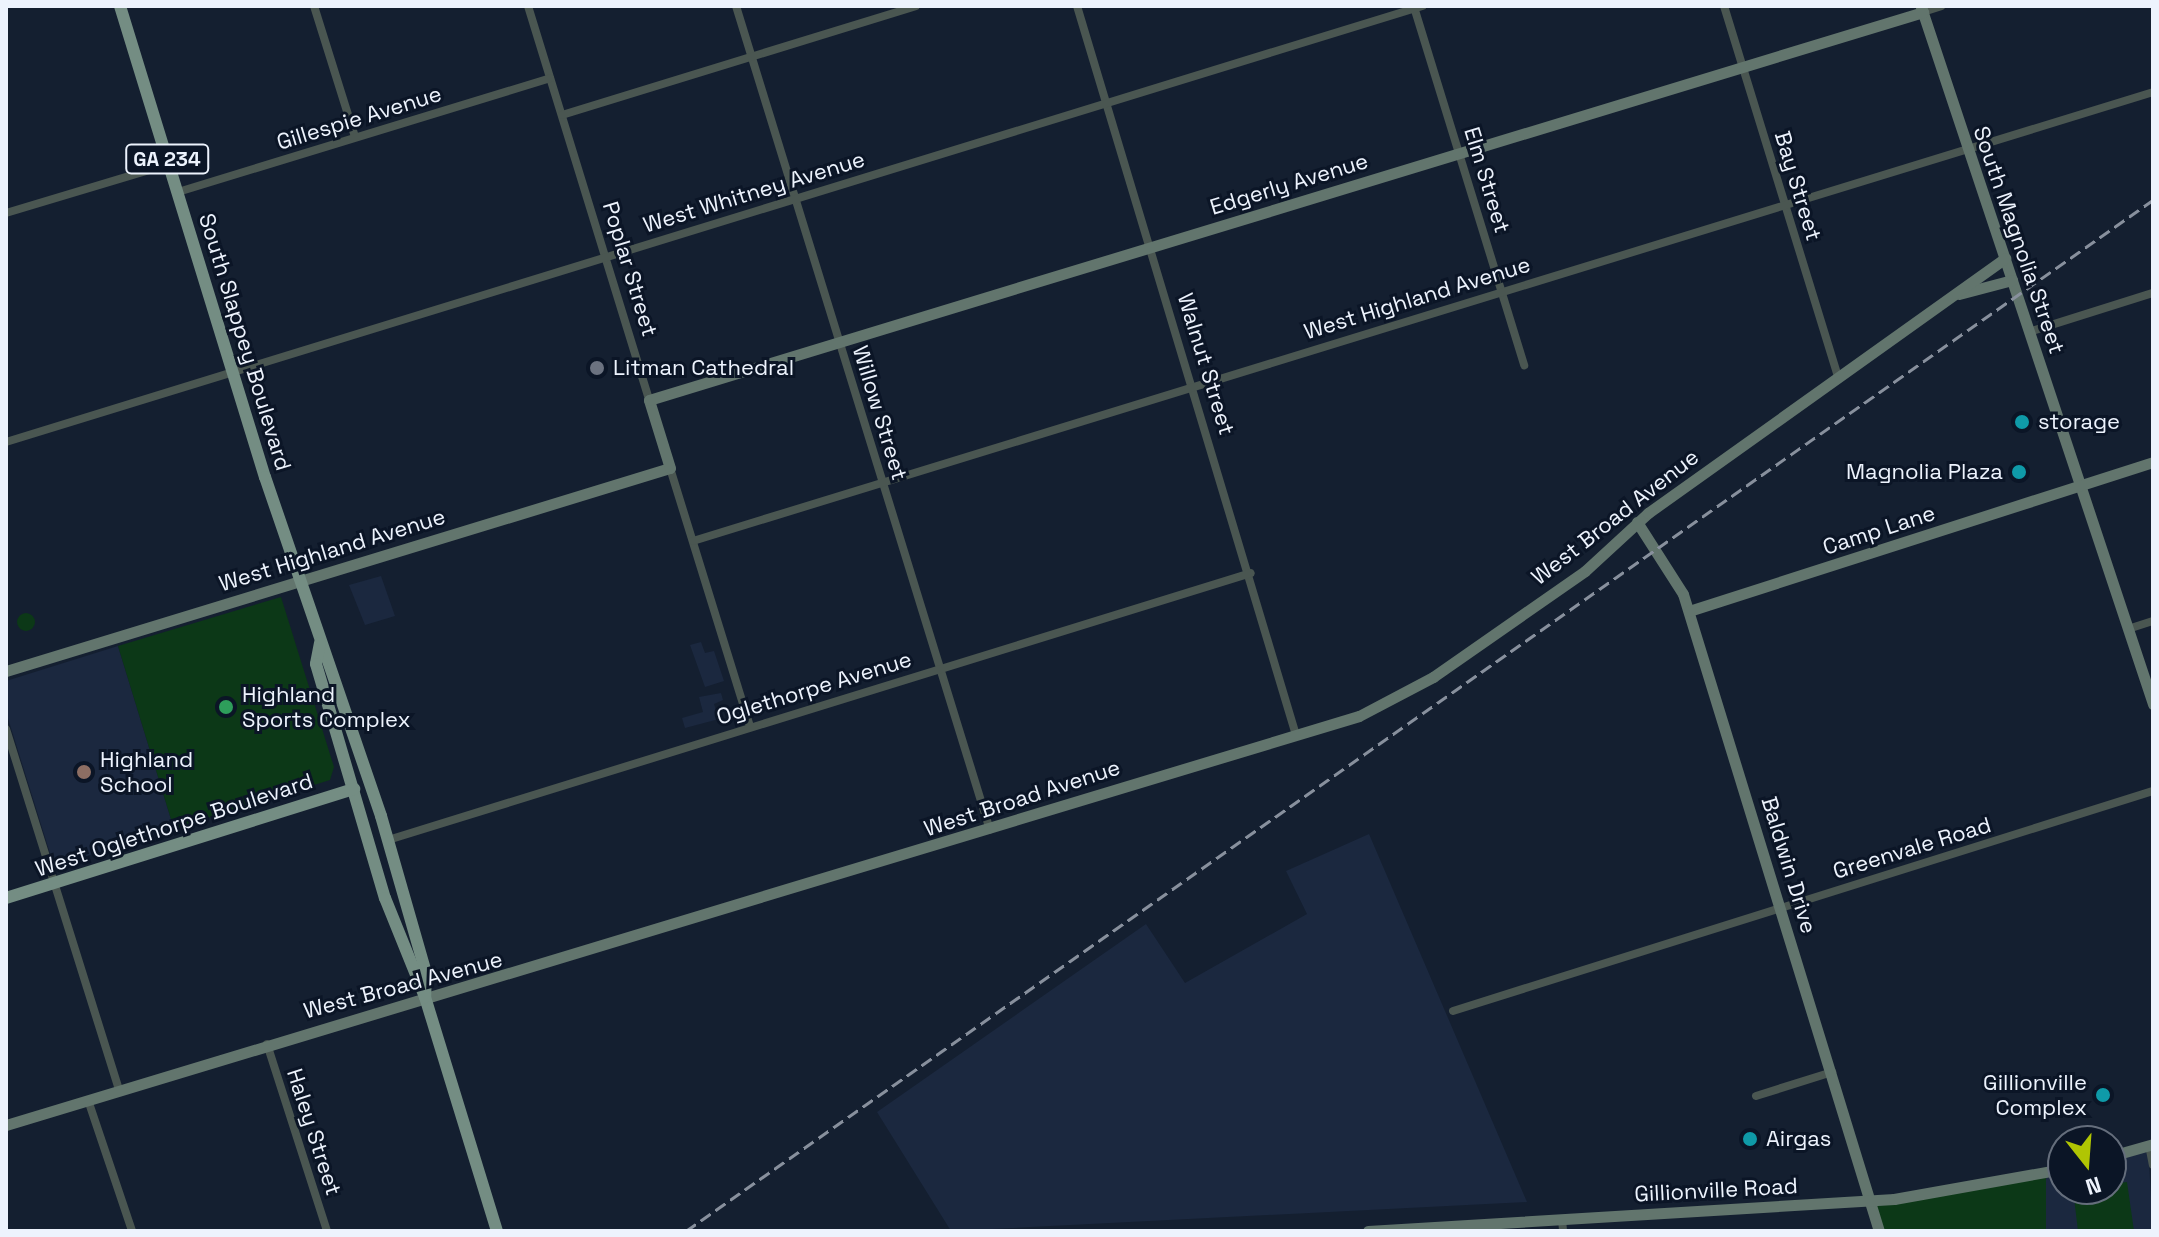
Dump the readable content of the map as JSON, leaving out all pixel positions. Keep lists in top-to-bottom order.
{
  "streets": {
    "main road": ["GA 234", "South Slappey Boulevard", "West Oglethorpe Boulevard"],
    "street": [
      "Gillespie Avenue",
      "Elm Street",
      "Edgerly Avenue",
      "Bay Street",
      "West Whitney Avenue",
      "South Magnolia Street",
      "Poplar Street",
      "West Highland Avenue",
      "Walnut Street",
      "Willow Street",
      "West Broad Avenue",
      "Camp Lane",
      "Oglethorpe Avenue",
      "Greenvale Road",
      "Baldwin Drive",
      "Haley Street",
      "Gillionville Road"
    ]
  },
  "crossings": [
    ["Gillespie Avenue", "Poplar Street"],
    ["Gillespie Avenue", "South Slappey Boulevard"],
    ["Elm Street", "Edgerly Avenue"],
    ["Elm Street", "West Whitney Avenue"],
    ["Elm Street", "West Highland Avenue"],
    ["Edgerly Avenue", "Bay Street"],
    ["Edgerly Avenue", "South Magnolia Street"],
    ["Edgerly Avenue", "Poplar Street"],
    ["Edgerly Avenue", "Walnut Street"],
    ["Edgerly Avenue", "Willow Street"],
    ["Bay Street", "West Highland Avenue"],
    ["Bay Street", "West Broad Avenue"],
    ["West Whitney Avenue", "Poplar Street"],
    ["West Whitney Avenue", "South Slappey Boulevard"],
    ["West Whitney Avenue", "Walnut Street"],
    ["West Whitney Avenue", "Willow Street"],
    ["South Magnolia Street", "West Highland Avenue"],
    ["South Magnolia Street", "West Broad Avenue"],
    ["South Magnolia Street", "Camp Lane"],
    ["Poplar Street", "West Highland Avenue"],
    ["Poplar Street", "Oglethorpe Avenue"],
    ["West Highland Avenue", "South Slappey Boulevard"],
    ["West Highland Avenue", "Walnut Street"],
    ["West Highland Avenue", "Willow Street"],
    ["South Slappey Boulevard", "West Broad Avenue"],
    ["South Slappey Boulevard", "Oglethorpe Avenue"],
    ["South Slappey Boulevard", "West Oglethorpe Boulevard"],
    ["Walnut Street", "West Broad Avenue"],
    ["Walnut Street", "Oglethorpe Avenue"],
    ["Willow Street", "West Broad Avenue"],
    ["Willow Street", "Oglethorpe Avenue"],
    ["West Broad Avenue", "Baldwin Drive"],
    ["West Broad Avenue", "Haley Street"],
    ["Camp Lane", "Baldwin Drive"],
    ["Greenvale Road", "Baldwin Drive"],
    ["Baldwin Drive", "Gillionville Road"]
  ],
  "places": [
    "Litman Cathedral",
    "storage",
    "Magnolia Plaza",
    "Highland Sports Complex",
    "Highland School",
    "Gillionville Complex",
    "Airgas"
  ],
  "north": "bottom"
}
